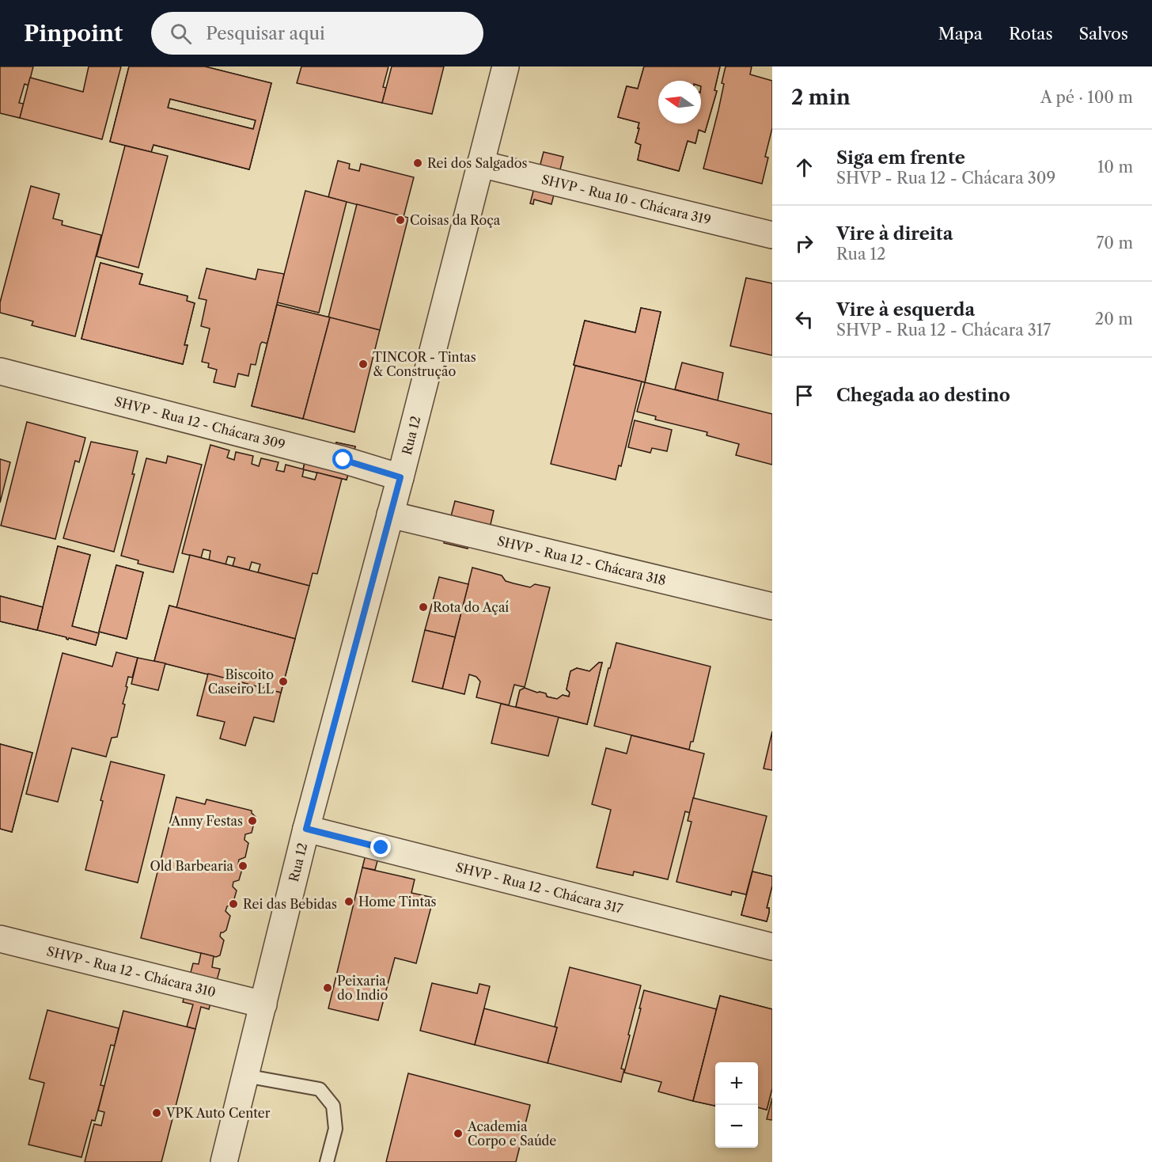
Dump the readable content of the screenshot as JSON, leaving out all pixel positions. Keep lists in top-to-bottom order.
{
  "streets": {
    "street": [
      "SHVP - Rua 10 - Chácara 319",
      "SHVP - Rua 12 - Chácara 309",
      "Rua 12",
      "SHVP - Rua 12 - Chácara 318",
      "SHVP - Rua 12 - Chácara 317",
      "SHVP - Rua 12 - Chácara 310"
    ]
  },
  "crossings": [
    ["SHVP - Rua 10 - Chácara 319", "Rua 12"],
    ["SHVP - Rua 12 - Chácara 309", "Rua 12"],
    ["Rua 12", "SHVP - Rua 12 - Chácara 318"],
    ["Rua 12", "SHVP - Rua 12 - Chácara 317"],
    ["Rua 12", "SHVP - Rua 12 - Chácara 310"]
  ],
  "places": [
    "Rei dos Salgados",
    "Coisas da Roça",
    "TINCOR - Tintas & Construção",
    "Rota do Açaí",
    "Biscoito Caseiro LL",
    "Anny Festas",
    "Old Barbearia",
    "Home Tintas",
    "Rei das Bebidas",
    "Peixaria do Indio",
    "VPK Auto Center",
    "Academia Corpo e Saúde"
  ],
  "north": "left",
  "page": {
    "header": "Pinpoint",
    "search": "Pesquisar aqui",
    "nav": ["Mapa", "Rotas", "Salvos"],
    "heading": ["2 min", "A pé · 100 m"],
    "list": [
      ["Siga em frente", "SHVP - Rua 12 - Chácara 309", "10 m"],
      ["Vire à direita", "Rua 12", "70 m"],
      ["Vire à esquerda", "SHVP - Rua 12 - Chácara 317", "20 m"],
      "Chegada ao destino"
    ],
    "map_buttons": ["+", "−"]
  }
}
